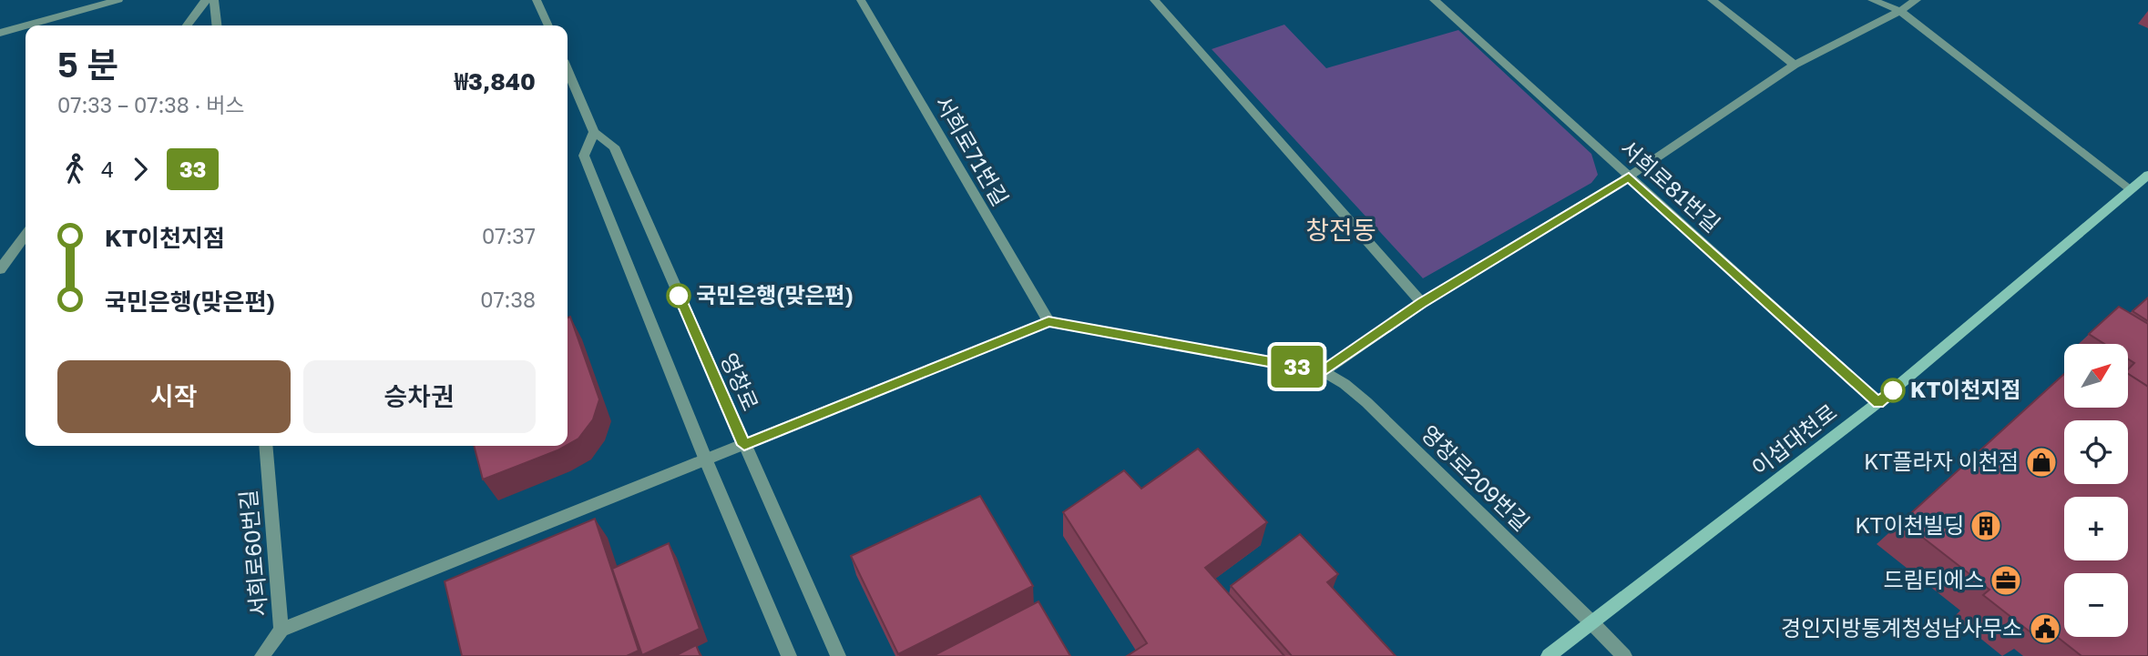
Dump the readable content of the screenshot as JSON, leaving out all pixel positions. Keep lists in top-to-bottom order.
{
  "streets": {
    "main road": ["이섭대천로"],
    "street": [
      "서희로71번길",
      "서희로81번길",
      "영창로",
      "영창로209번길",
      "서희로60번길"
    ]
  },
  "crossings": [
    ["서희로81번길", "이섭대천로"],
    ["이섭대천로", "영창로209번길"]
  ],
  "districts": ["창전동"],
  "places": {
    "other": ["국민은행(맞은편)", "KT이천지점"],
    "shop": ["KT플라자 이천점"],
    "building": ["KT이천빌딩"],
    "office": ["드림티에스"],
    "public building": ["경인지방통계청성남사무소"]
  },
  "lines": ["bus line 33"],
  "north": "top right",
  "page": {
    "on_map": "33",
    "heading": ["5 분", "07:33 – 07:38 · 버스", "₩3,840"],
    "legs": ["4", "33"],
    "list": [
      {
        "name": "KT이천지점",
        "value": "07:37"
      },
      {
        "name": "국민은행(맞은편)",
        "value": "07:38"
      }
    ],
    "map_buttons": ["+", "−"],
    "buttons": ["시작", "승차권"]
  }
}
